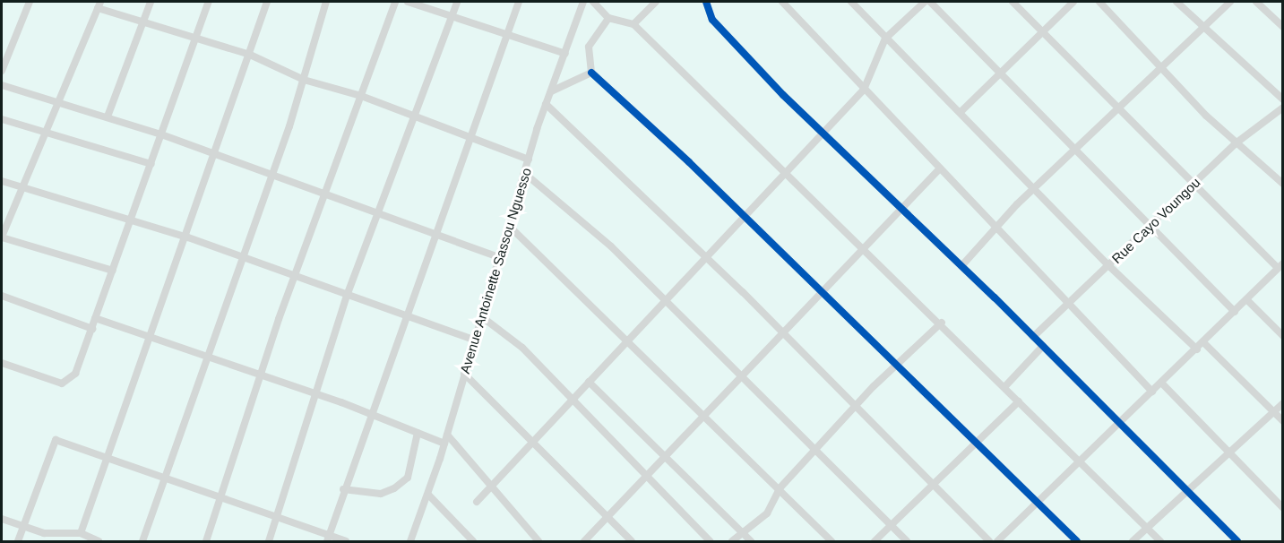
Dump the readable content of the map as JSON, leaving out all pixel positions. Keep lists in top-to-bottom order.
{
  "streets": {
    "street": ["Rue Cayo Voungou", "Avenue Antoinette Sassou Nguesso"]
  }
}
